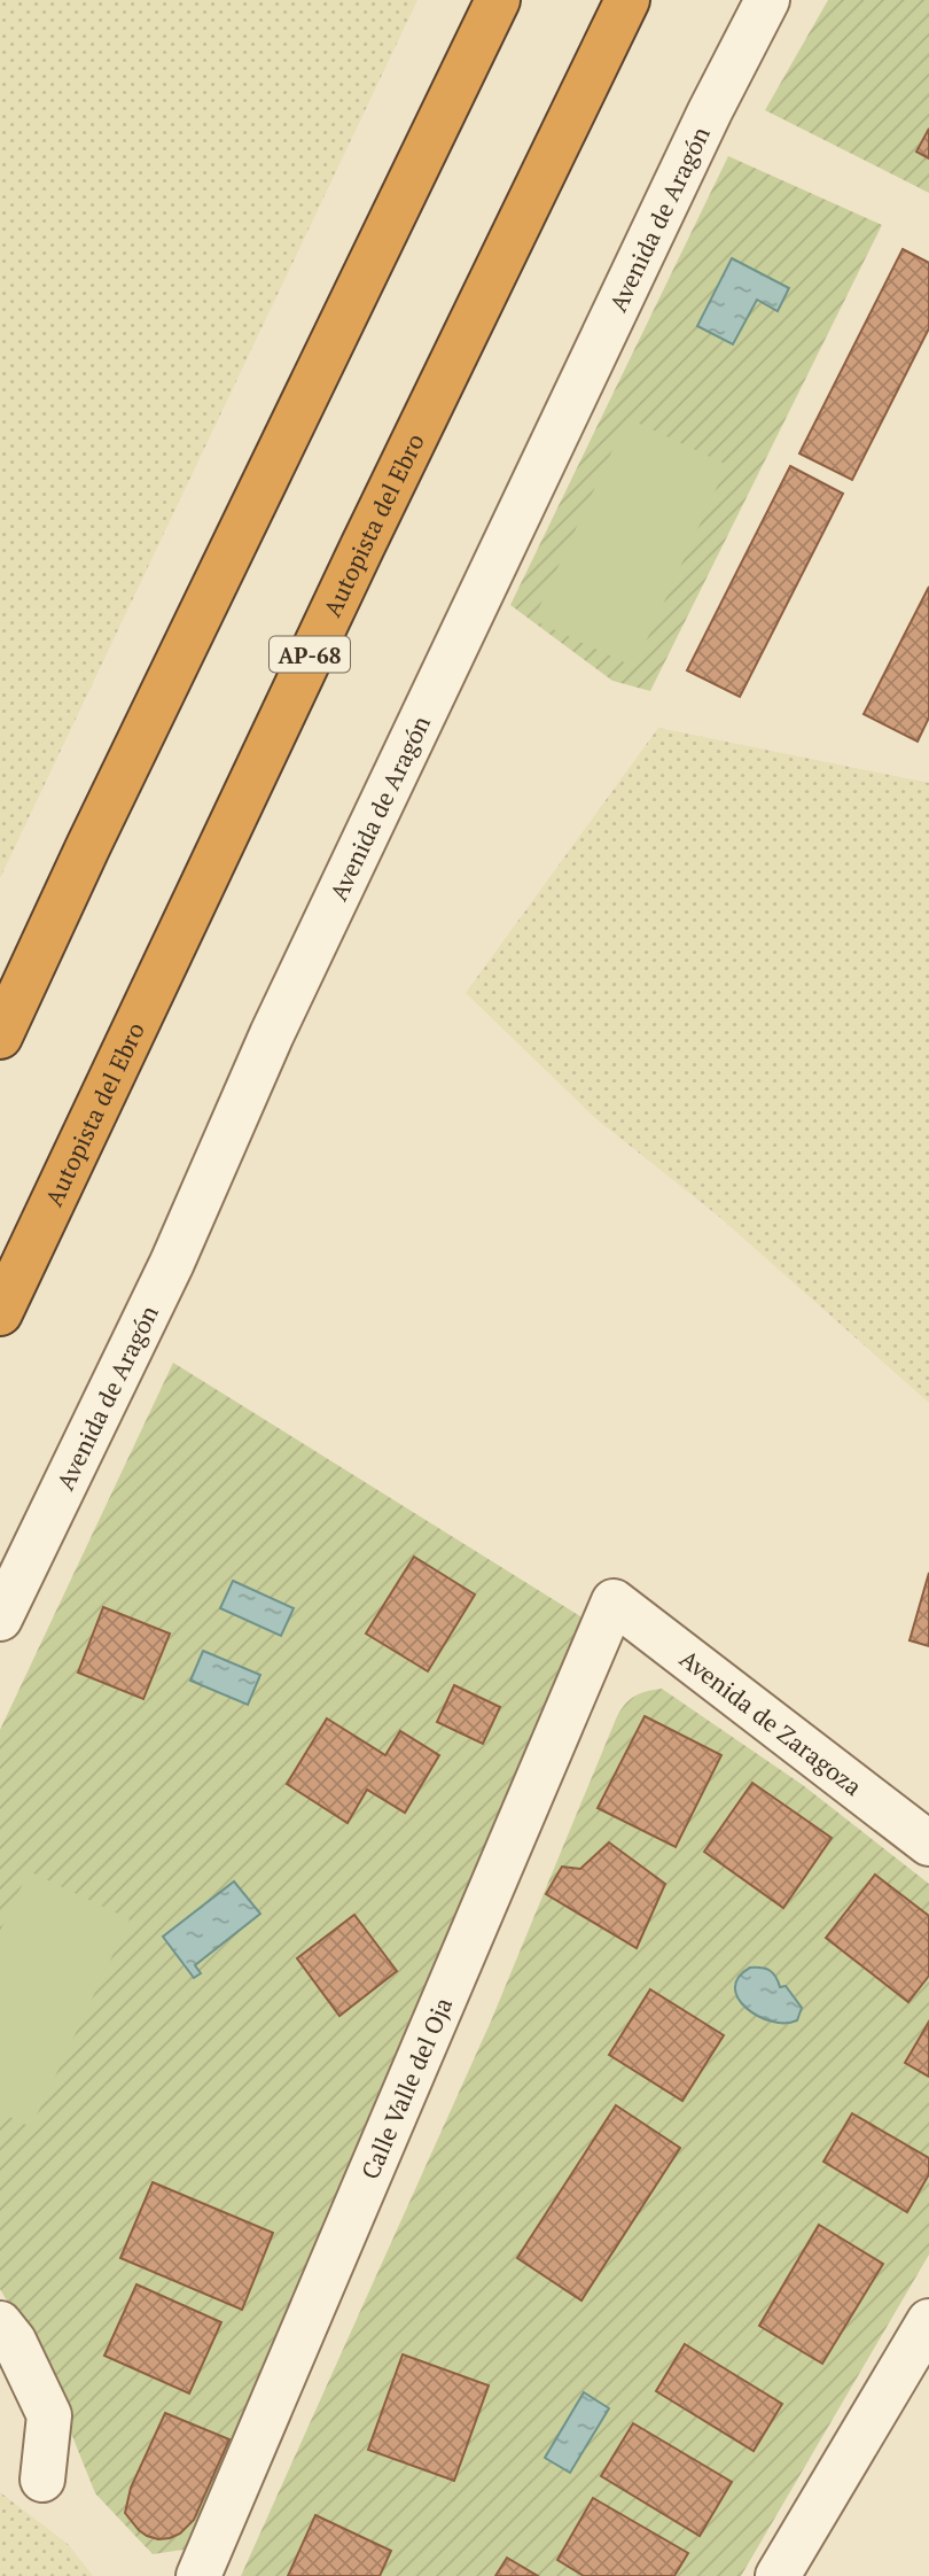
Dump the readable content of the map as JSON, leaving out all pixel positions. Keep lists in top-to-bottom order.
{
  "streets": {
    "highway": ["Autopista del Ebro", "AP-68"],
    "street": ["Avenida de Aragón", "Avenida de Zaragoza", "Calle Valle del Oja"]
  },
  "crossings": [
    ["Avenida de Zaragoza", "Calle Valle del Oja"]
  ]
}
